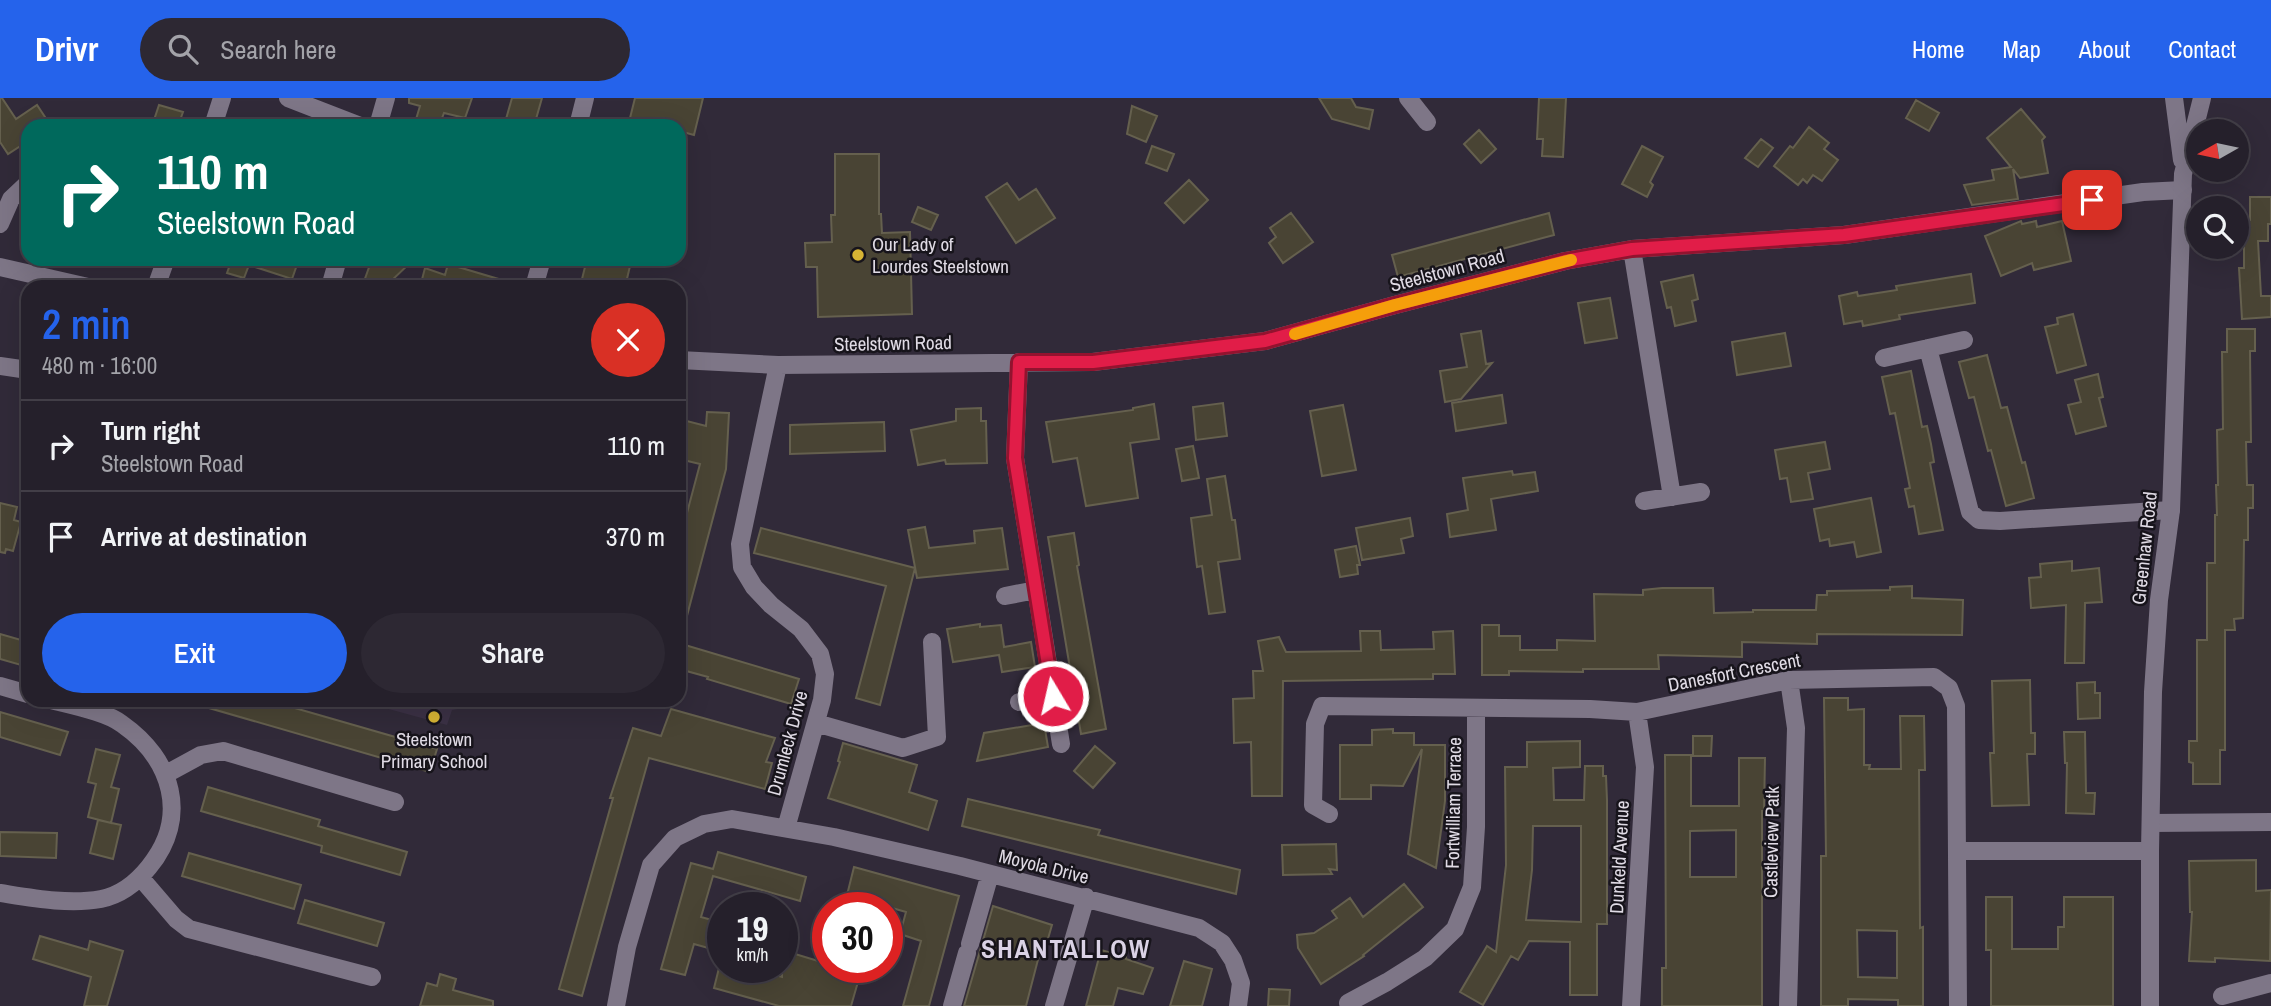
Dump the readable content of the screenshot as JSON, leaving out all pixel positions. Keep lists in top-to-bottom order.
{
  "streets": {
    "street": [
      "Steelstown Road",
      "Greenhaw Road",
      "Danesfort Crescent",
      "Drumleck Drive",
      "Fortwilliam Terrace",
      "Castleview Patk",
      "Dunkeld Avenue",
      "Moyola Drive"
    ]
  },
  "crossings": [
    ["Steelstown Road", "Greenhaw Road"],
    ["Steelstown Road", "Drumleck Drive"],
    ["Danesfort Crescent", "Fortwilliam Terrace"],
    ["Danesfort Crescent", "Castleview Patk"],
    ["Danesfort Crescent", "Dunkeld Avenue"],
    ["Drumleck Drive", "Moyola Drive"]
  ],
  "districts": ["SHANTALLOW"],
  "places": ["Our Lady of Lourdes Steelstown", "Steelstown Primary School"],
  "north": "left",
  "page": {
    "header": "Drivr",
    "search": "Search here",
    "nav": [
      "Home",
      "Map",
      "About",
      "Contact"
    ],
    "turn": ["110 m", "Steelstown Road"],
    "heading": ["2 min", "480 m · 16:00"],
    "list": [
      {
        "name": "Turn right",
        "note": "Steelstown Road",
        "value": "110 m"
      },
      {
        "name": "Arrive at destination",
        "value": "370 m"
      }
    ],
    "buttons": ["Exit", "Share"],
    "speed": "19 km/h",
    "limit": "30"
  }
}
